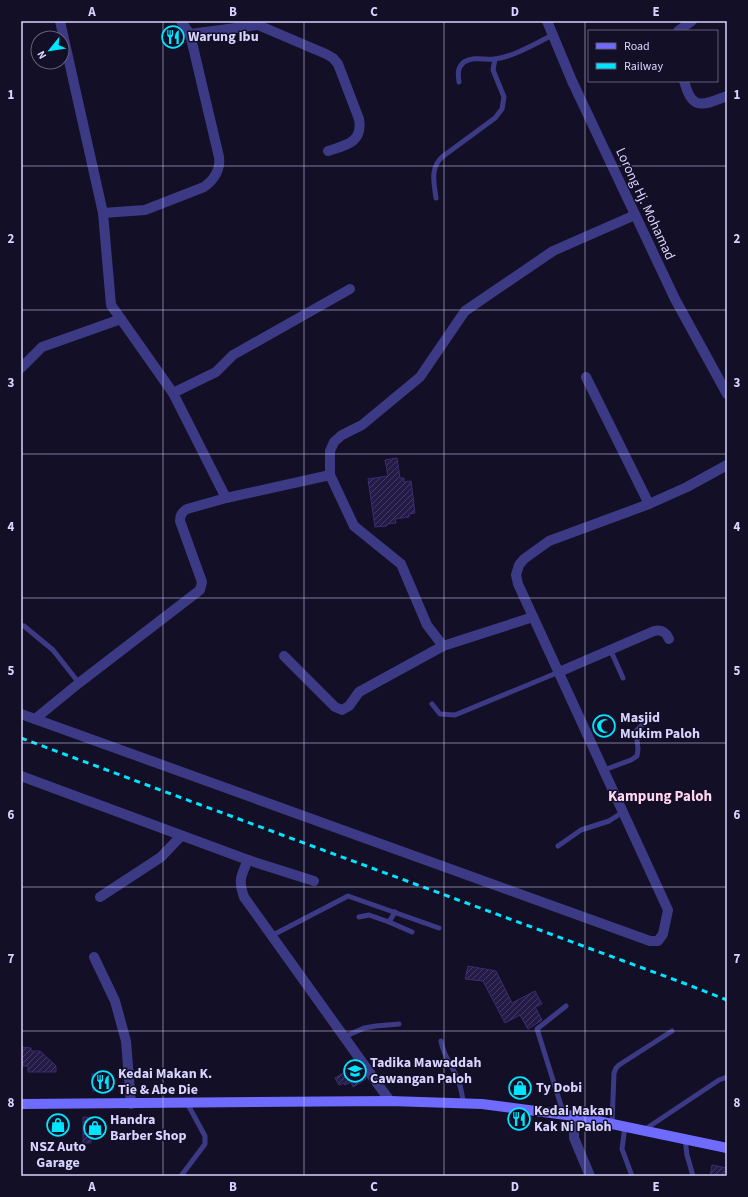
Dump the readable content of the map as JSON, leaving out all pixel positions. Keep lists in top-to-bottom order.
{
  "streets": {
    "street": ["Lorong Hj. Mohamad"]
  },
  "districts": ["Kampung Paloh"],
  "places": {
    "restaurant": ["Warung Ibu", "Kedai Makan K. Tie & Abe Die", "Kedai Makan Kak Ni Paloh"],
    "mosque": ["Masjid Mukim Paloh"],
    "school or university": ["Tadika Mawaddah Cawangan Paloh"],
    "shop": ["Ty Dobi", "NSZ Auto Garage", "Handra Barber Shop"]
  },
  "legend": ["Road", "Railway"],
  "north": "bottom left",
  "grid": {
    "columns": [
      "A",
      "B",
      "C",
      "D",
      "E"
    ],
    "rows": [
      "1",
      "2",
      "3",
      "4",
      "5",
      "6",
      "7",
      "8"
    ]
  }
}
